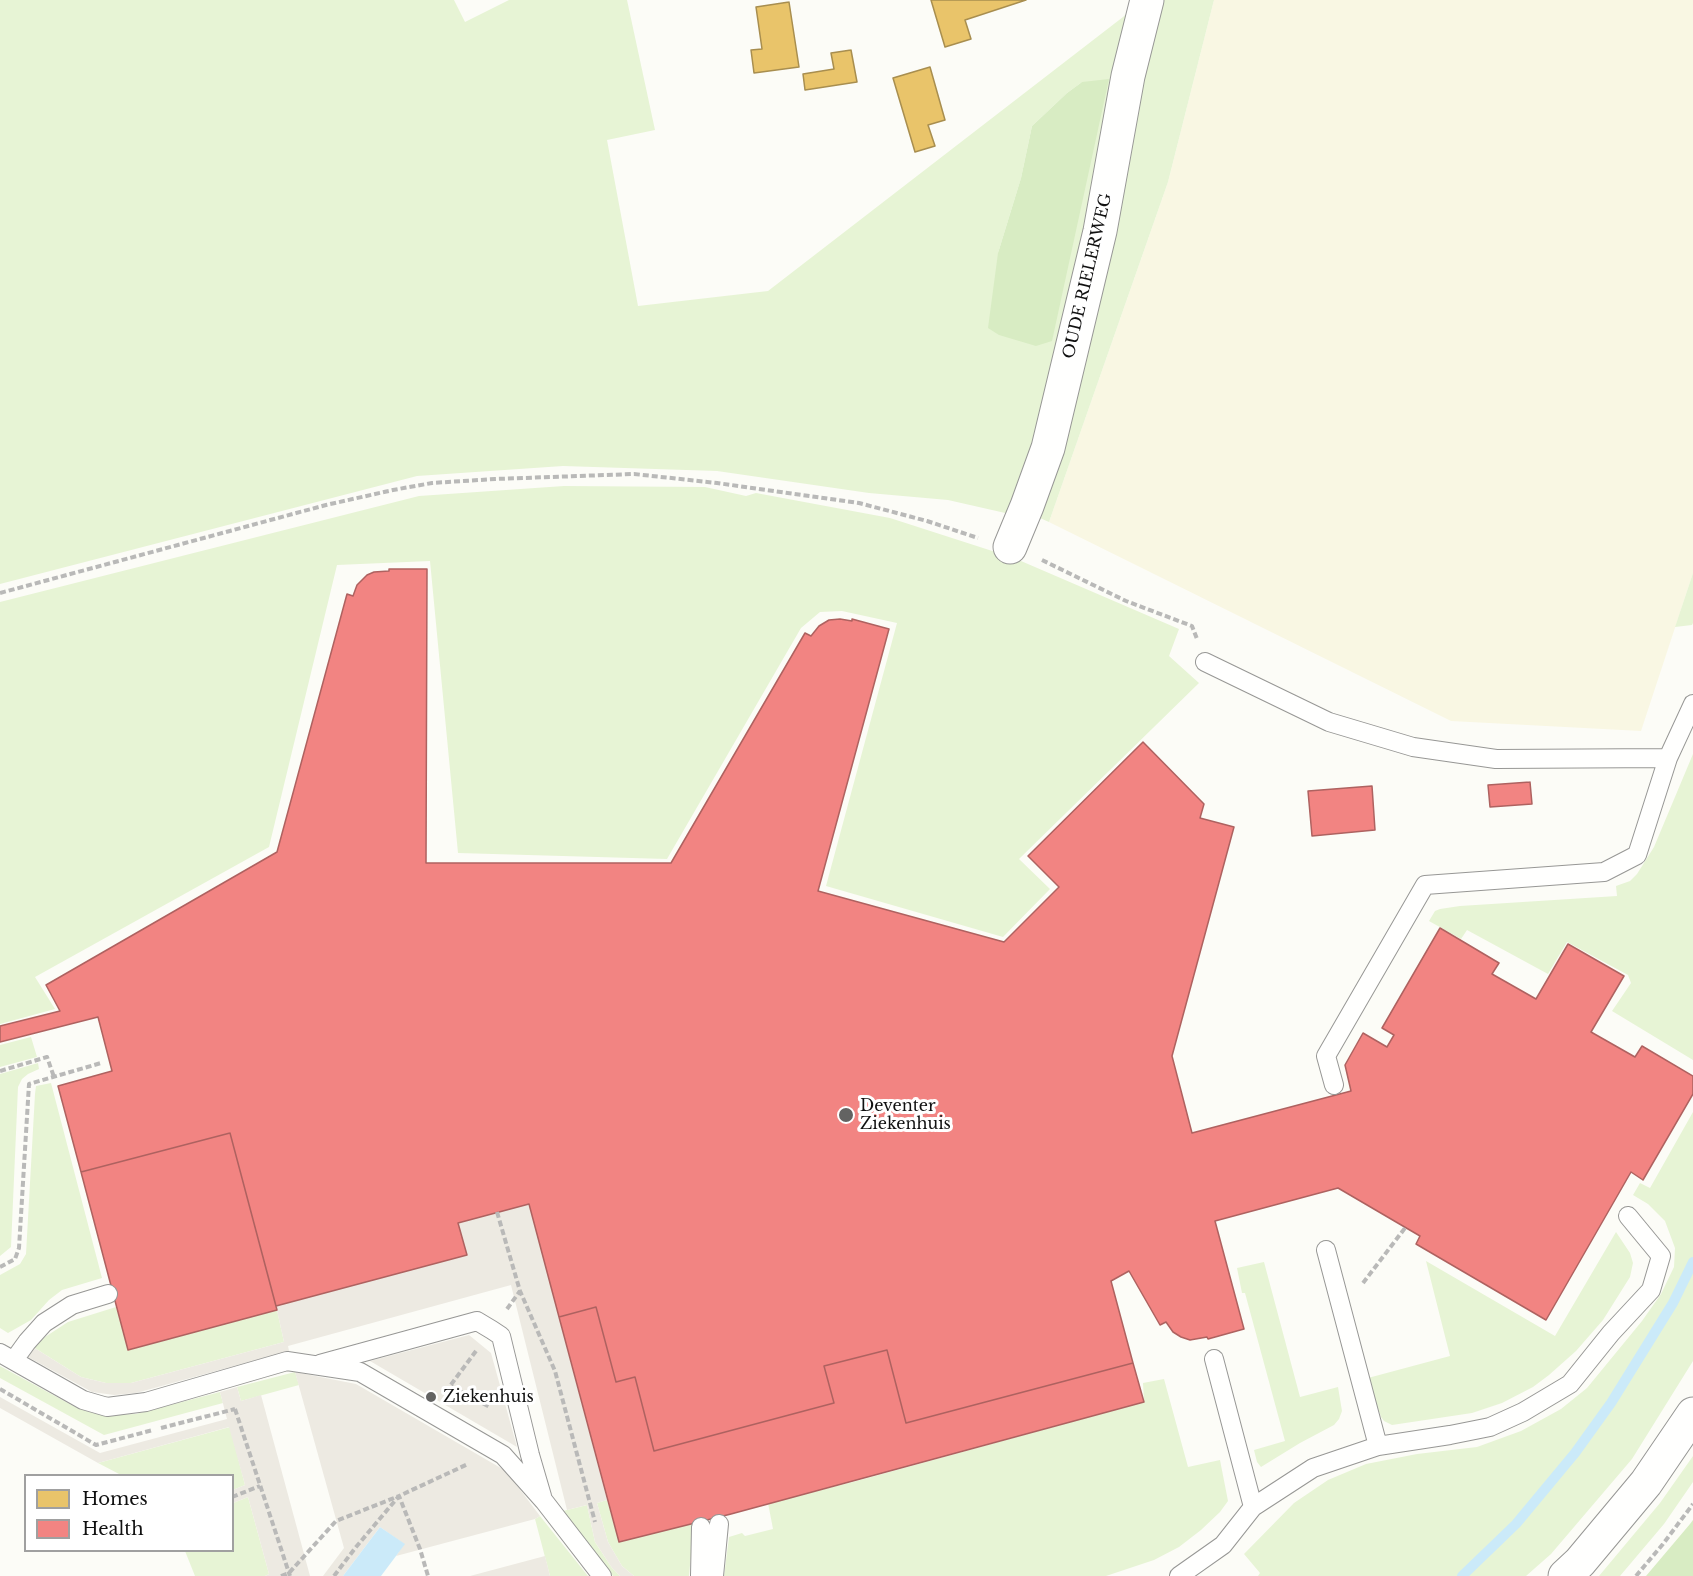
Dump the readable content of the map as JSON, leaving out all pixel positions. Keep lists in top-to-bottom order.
{
  "streets": {
    "street": ["OUDE RIELERWEG"]
  },
  "places": ["Deventer Ziekenhuis", "Ziekenhuis"],
  "legend": ["Homes", "Health"]
}
